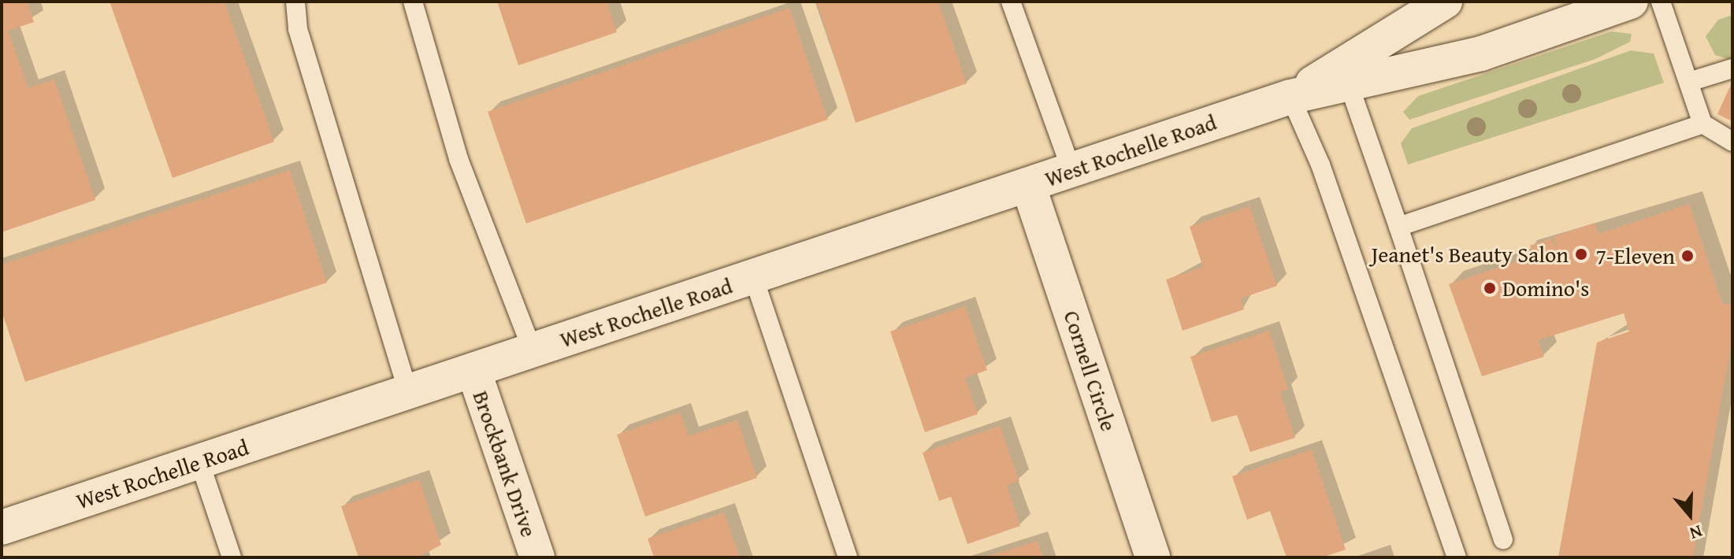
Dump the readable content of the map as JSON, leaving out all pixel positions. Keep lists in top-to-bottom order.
{
  "streets": {
    "main road": ["West Rochelle Road", "Cornell Circle", "Brockbank Drive"]
  },
  "crossings": [
    ["West Rochelle Road", "Cornell Circle"],
    ["West Rochelle Road", "Brockbank Drive"]
  ],
  "places": ["Jeanet's Beauty Salon", "7-Eleven", "Domino's"],
  "north": "bottom"
}
